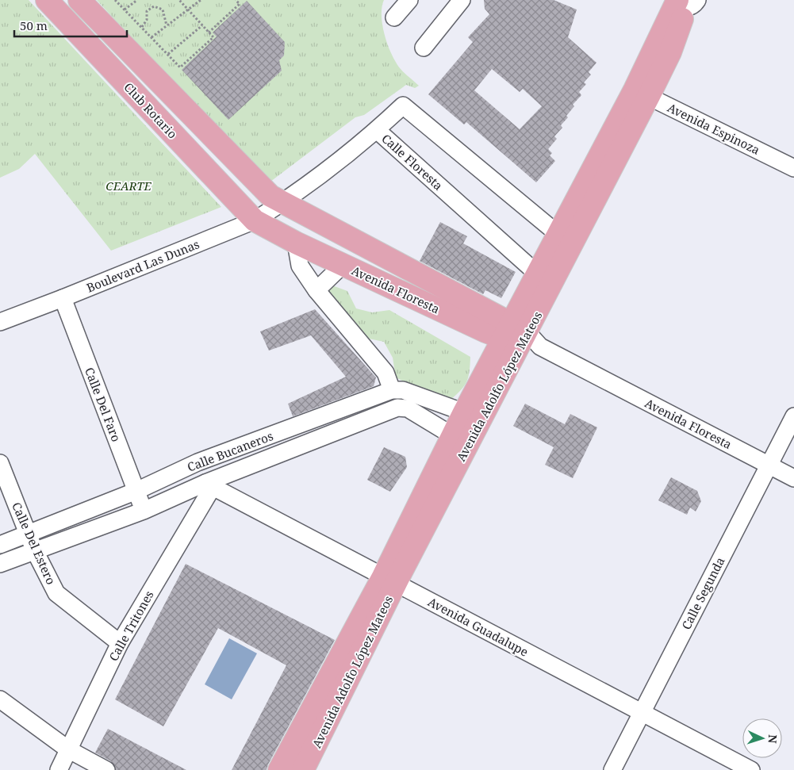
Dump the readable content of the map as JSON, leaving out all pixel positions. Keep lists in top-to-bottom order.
{
  "streets": {
    "main road": ["Club Rotario", "Avenida Floresta", "Avenida Adolfo López Mateos"],
    "street": [
      "Avenida Espinoza",
      "Calle Floresta",
      "Boulevard Las Dunas",
      "Calle Del Faro",
      "Calle Bucaneros",
      "Calle Del Estero",
      "Calle Segunda",
      "Calle Tritones",
      "Avenida Guadalupe"
    ]
  },
  "crossings": [
    ["Club Rotario", "Boulevard Las Dunas"],
    ["Club Rotario", "Avenida Floresta"],
    ["Avenida Espinoza", "Avenida Adolfo López Mateos"],
    ["Calle Floresta", "Boulevard Las Dunas"],
    ["Calle Floresta", "Avenida Floresta"],
    ["Calle Floresta", "Avenida Adolfo López Mateos"],
    ["Boulevard Las Dunas", "Avenida Floresta"],
    ["Boulevard Las Dunas", "Calle Del Faro"],
    ["Avenida Floresta", "Avenida Adolfo López Mateos"],
    ["Avenida Floresta", "Calle Segunda"],
    ["Avenida Adolfo López Mateos", "Calle Bucaneros"],
    ["Avenida Adolfo López Mateos", "Avenida Guadalupe"],
    ["Calle Del Faro", "Calle Bucaneros"],
    ["Calle Bucaneros", "Calle Del Estero"],
    ["Calle Bucaneros", "Calle Tritones"],
    ["Calle Bucaneros", "Avenida Guadalupe"],
    ["Calle Del Estero", "Calle Tritones"],
    ["Calle Segunda", "Avenida Guadalupe"],
    ["Calle Tritones", "Avenida Guadalupe"]
  ],
  "parks": ["CEARTE"],
  "scale_bar": "50 m",
  "north": "right"
}
